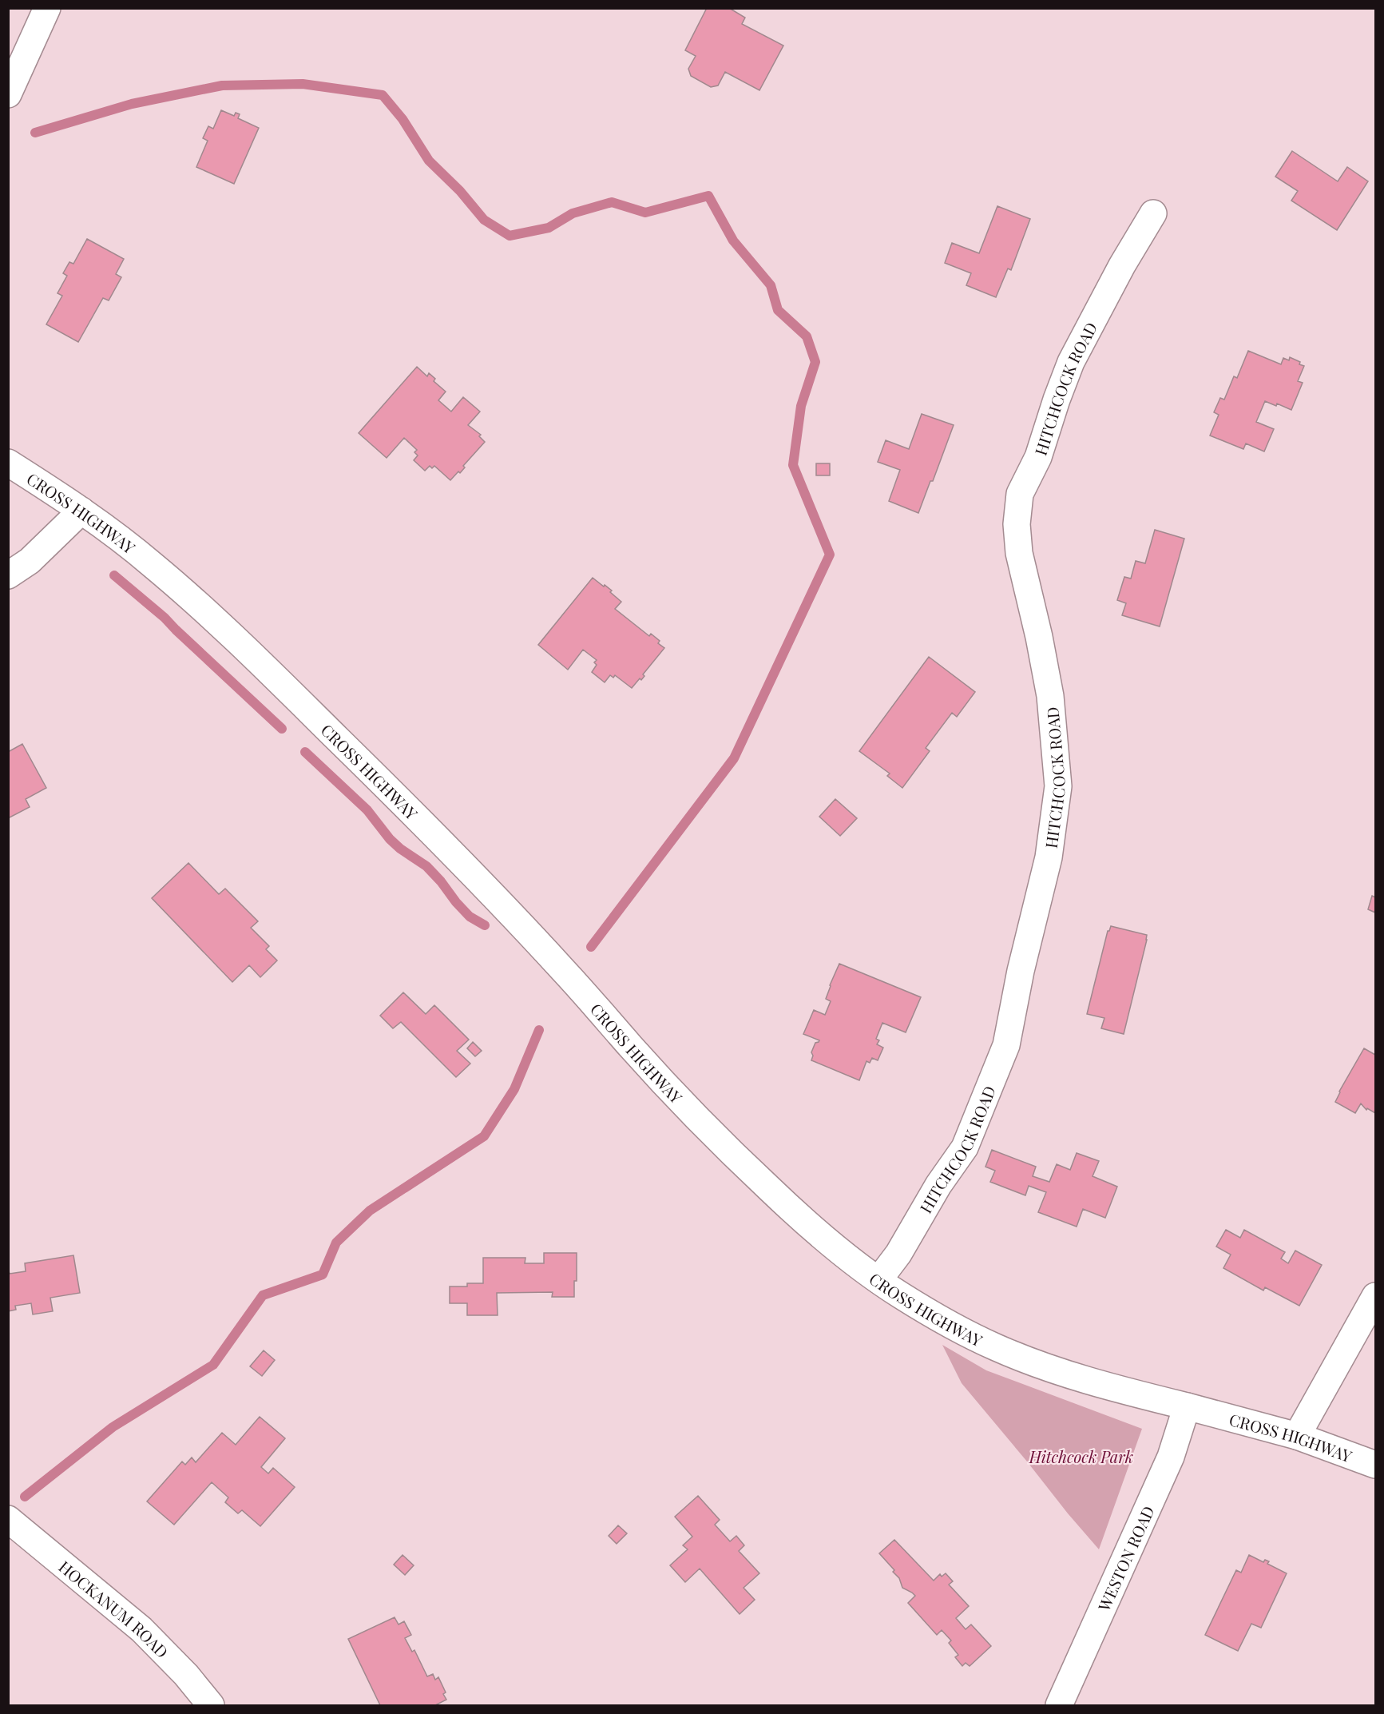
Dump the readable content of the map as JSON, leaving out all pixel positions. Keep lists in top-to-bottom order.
{
  "streets": {
    "street": [
      "HITCHCOCK ROAD",
      "CROSS HIGHWAY",
      "WESTON ROAD",
      "HOCKANUM ROAD"
    ]
  },
  "crossings": [
    ["HITCHCOCK ROAD", "CROSS HIGHWAY"],
    ["CROSS HIGHWAY", "WESTON ROAD"]
  ],
  "parks": ["Hitchcock Park"]
}
